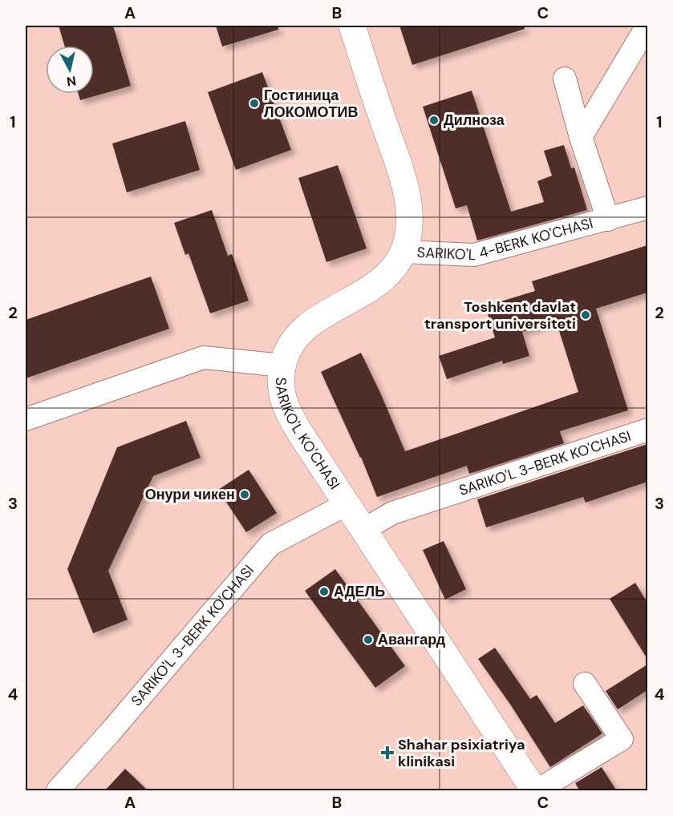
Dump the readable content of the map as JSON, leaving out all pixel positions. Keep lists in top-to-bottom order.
{
  "streets": {
    "main road": ["SARIKO'L KO'CHASI"],
    "street": ["SARIKO'L 4-BERK KO'CHASI", "SARIKO'L 3-BERK KO'CHASI"]
  },
  "crossings": [
    ["SARIKO'L 4-BERK KO'CHASI", "SARIKO'L KO'CHASI"],
    ["SARIKO'L KO'CHASI", "SARIKO'L 3-BERK KO'CHASI"]
  ],
  "places": {
    "other": [
      "Гостиница ЛОКОМОТИВ",
      "Дилноза",
      "Toshkent davlat transport universiteti",
      "Онури чикен",
      "АДЕЛЬ",
      "Авангард"
    ],
    "health": ["Shahar psixiatriya klinikasi"]
  },
  "north": "bottom",
  "grid": {
    "columns": ["A", "B", "C"],
    "rows": [
      "1",
      "2",
      "3",
      "4"
    ]
  }
}
